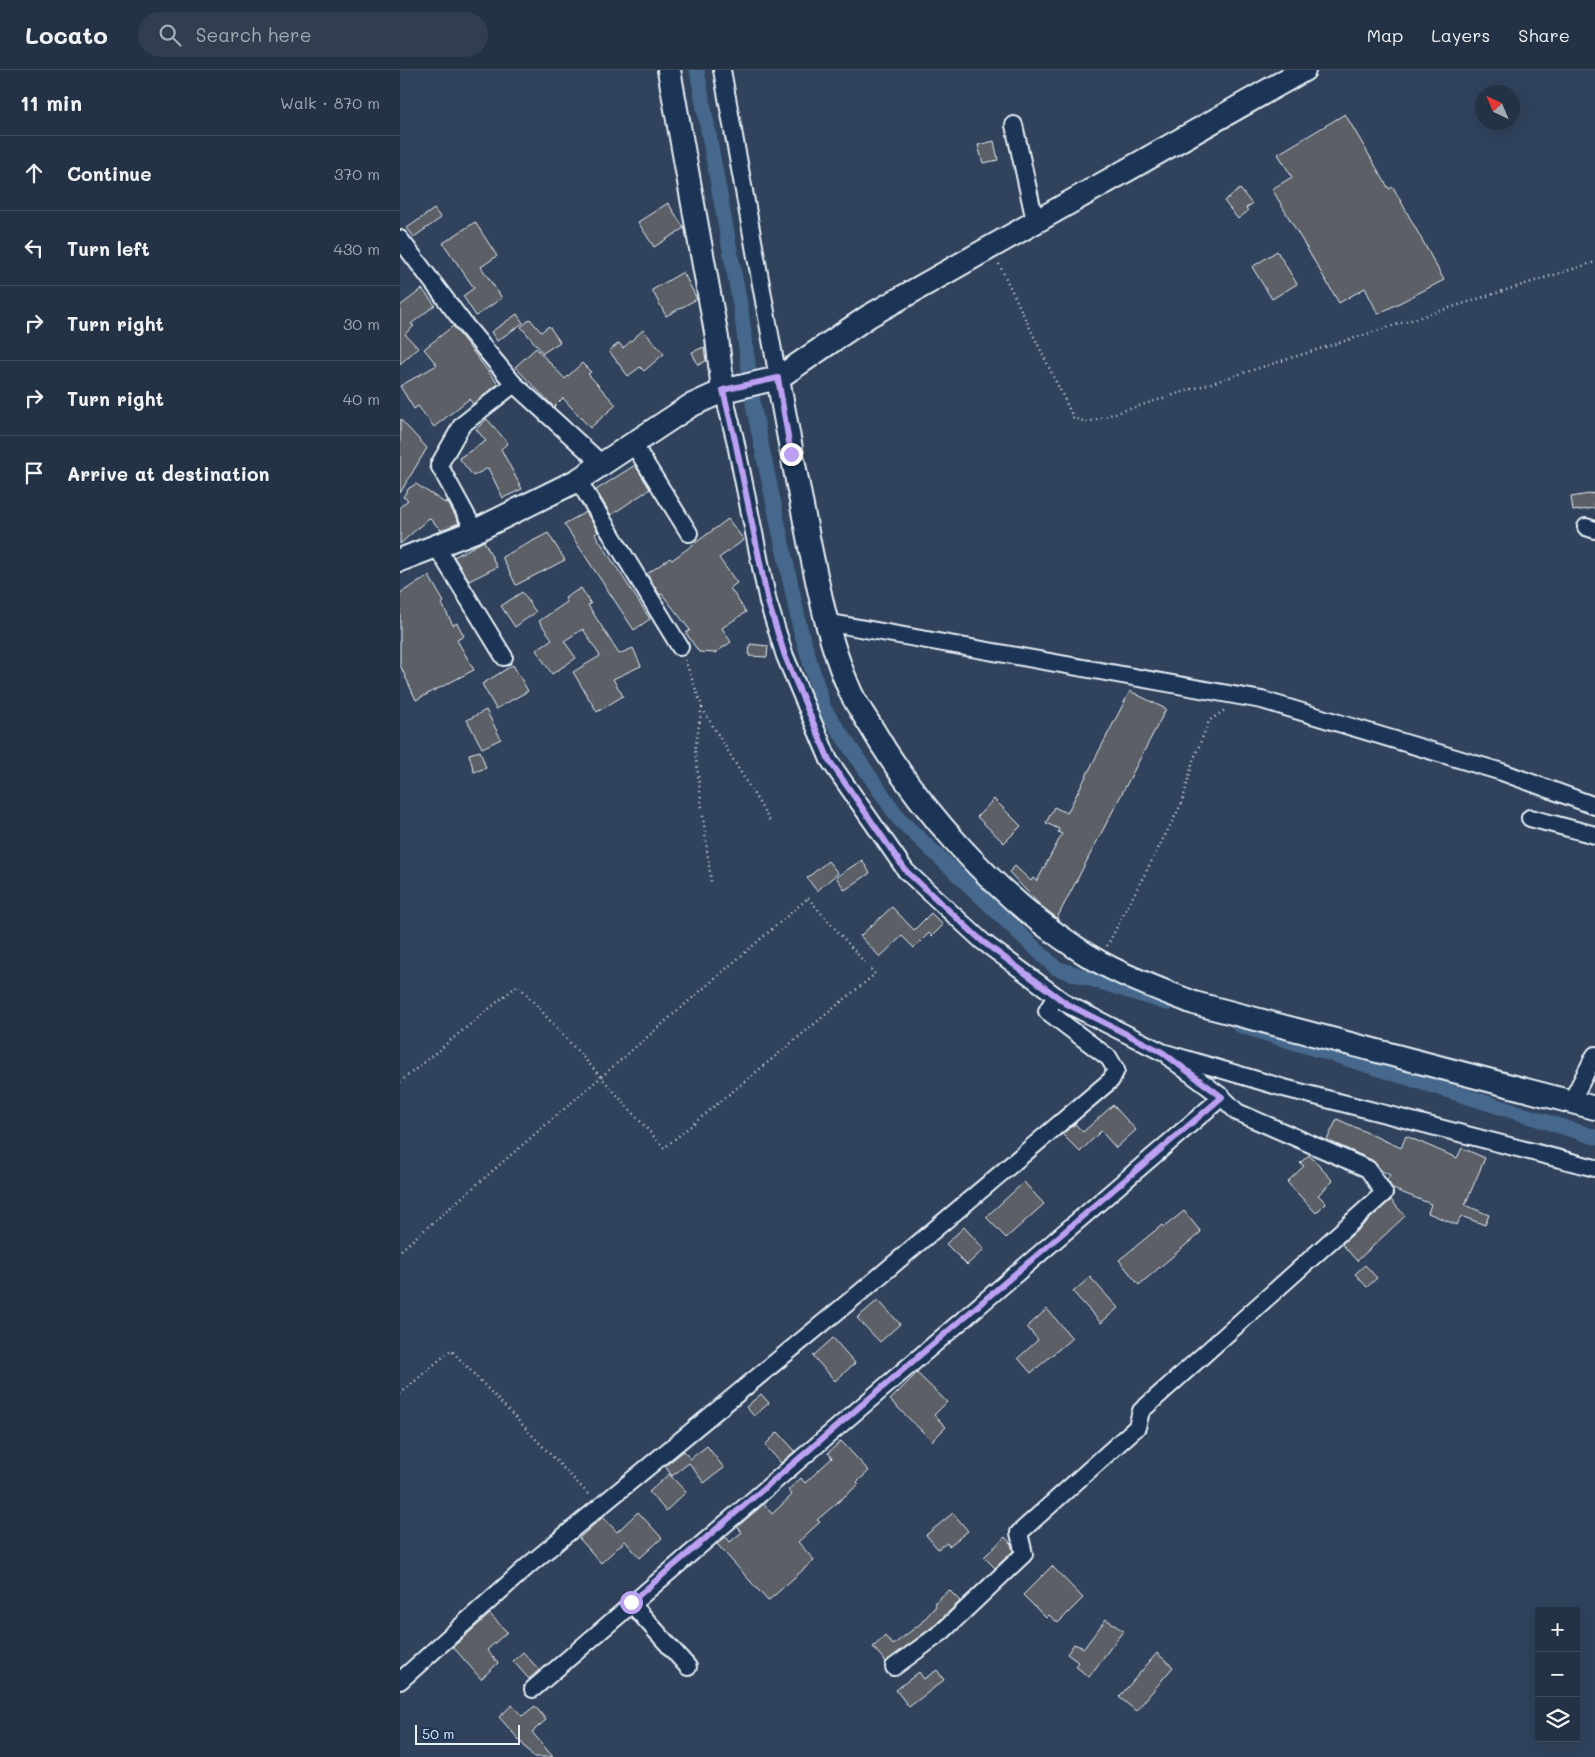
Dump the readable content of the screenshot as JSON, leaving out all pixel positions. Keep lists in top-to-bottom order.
{
  "scale_bar": "50 m",
  "north": "top left",
  "page": {
    "header": "Locato",
    "search": "Search here",
    "nav": ["Map", "Layers", "Share"],
    "heading": ["11 min", "Walk · 870 m"],
    "list": [
      ["Continue", "370 m"],
      ["Turn left", "430 m"],
      ["Turn right", "30 m"],
      ["Turn right", "40 m"],
      "Arrive at destination"
    ],
    "map_buttons": ["+", "−"],
    "scale": "50 m"
  }
}
